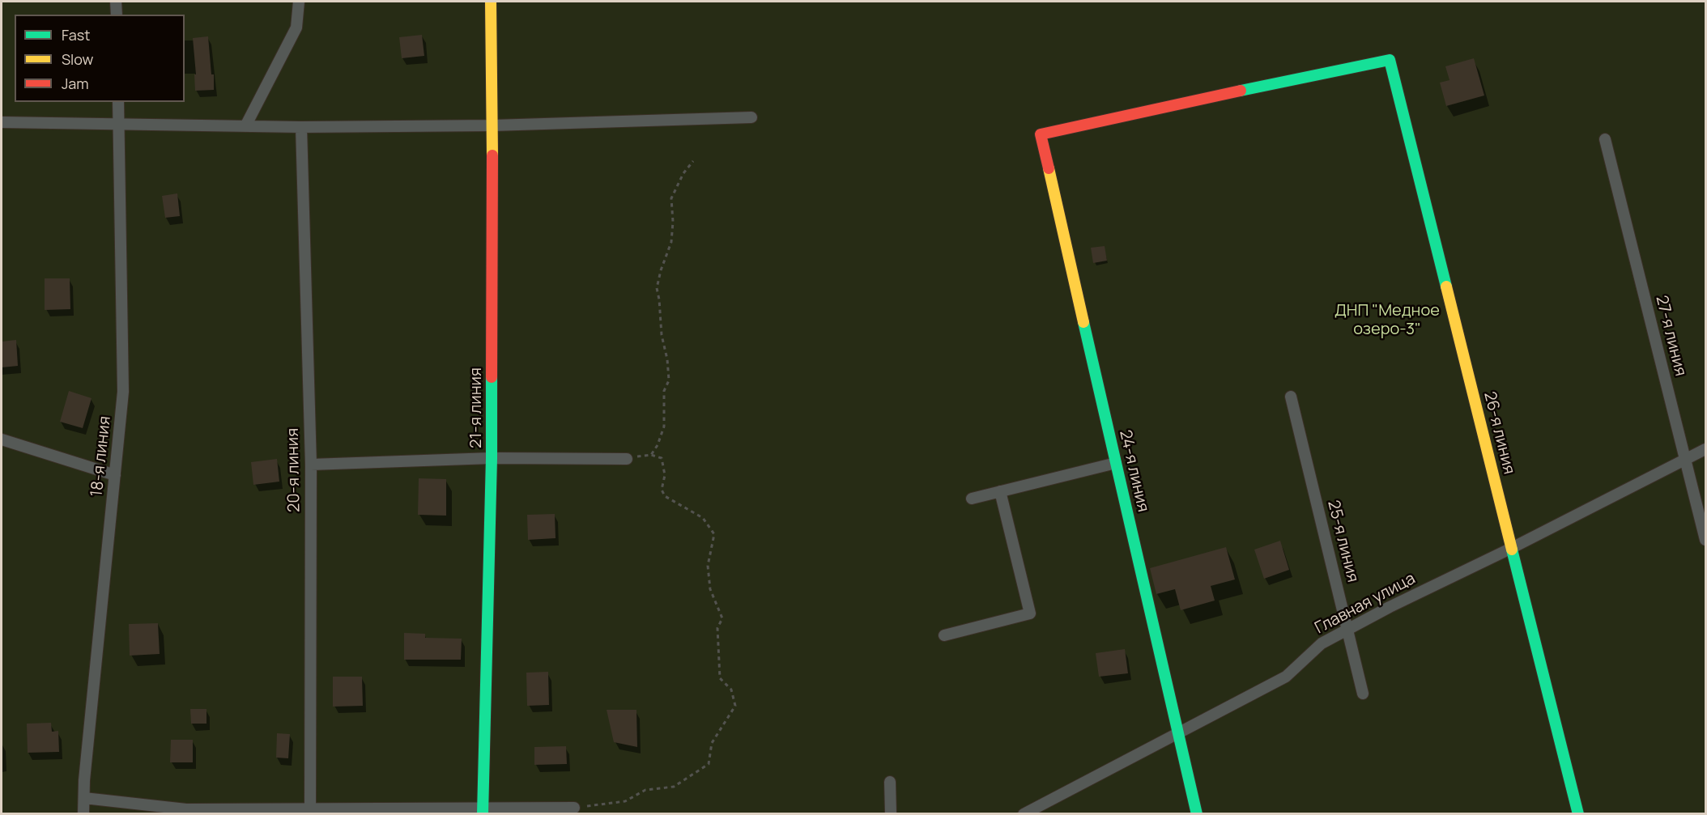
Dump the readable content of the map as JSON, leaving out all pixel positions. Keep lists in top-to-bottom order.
{
  "streets": {
    "street": [
      "27-я линия",
      "21-я линия",
      "26-я линия",
      "18-я линия",
      "20-я линия",
      "24-я линия",
      "25-я линия",
      "Главная улица"
    ]
  },
  "crossings": [
    ["27-я линия", "Главная улица"],
    ["26-я линия", "24-я линия"],
    ["26-я линия", "Главная улица"],
    ["24-я линия", "Главная улица"],
    ["25-я линия", "Главная улица"]
  ],
  "parks": ["ДНП \"Медное озеро-3\""],
  "legend": ["Fast", "Slow", "Jam"]
}
